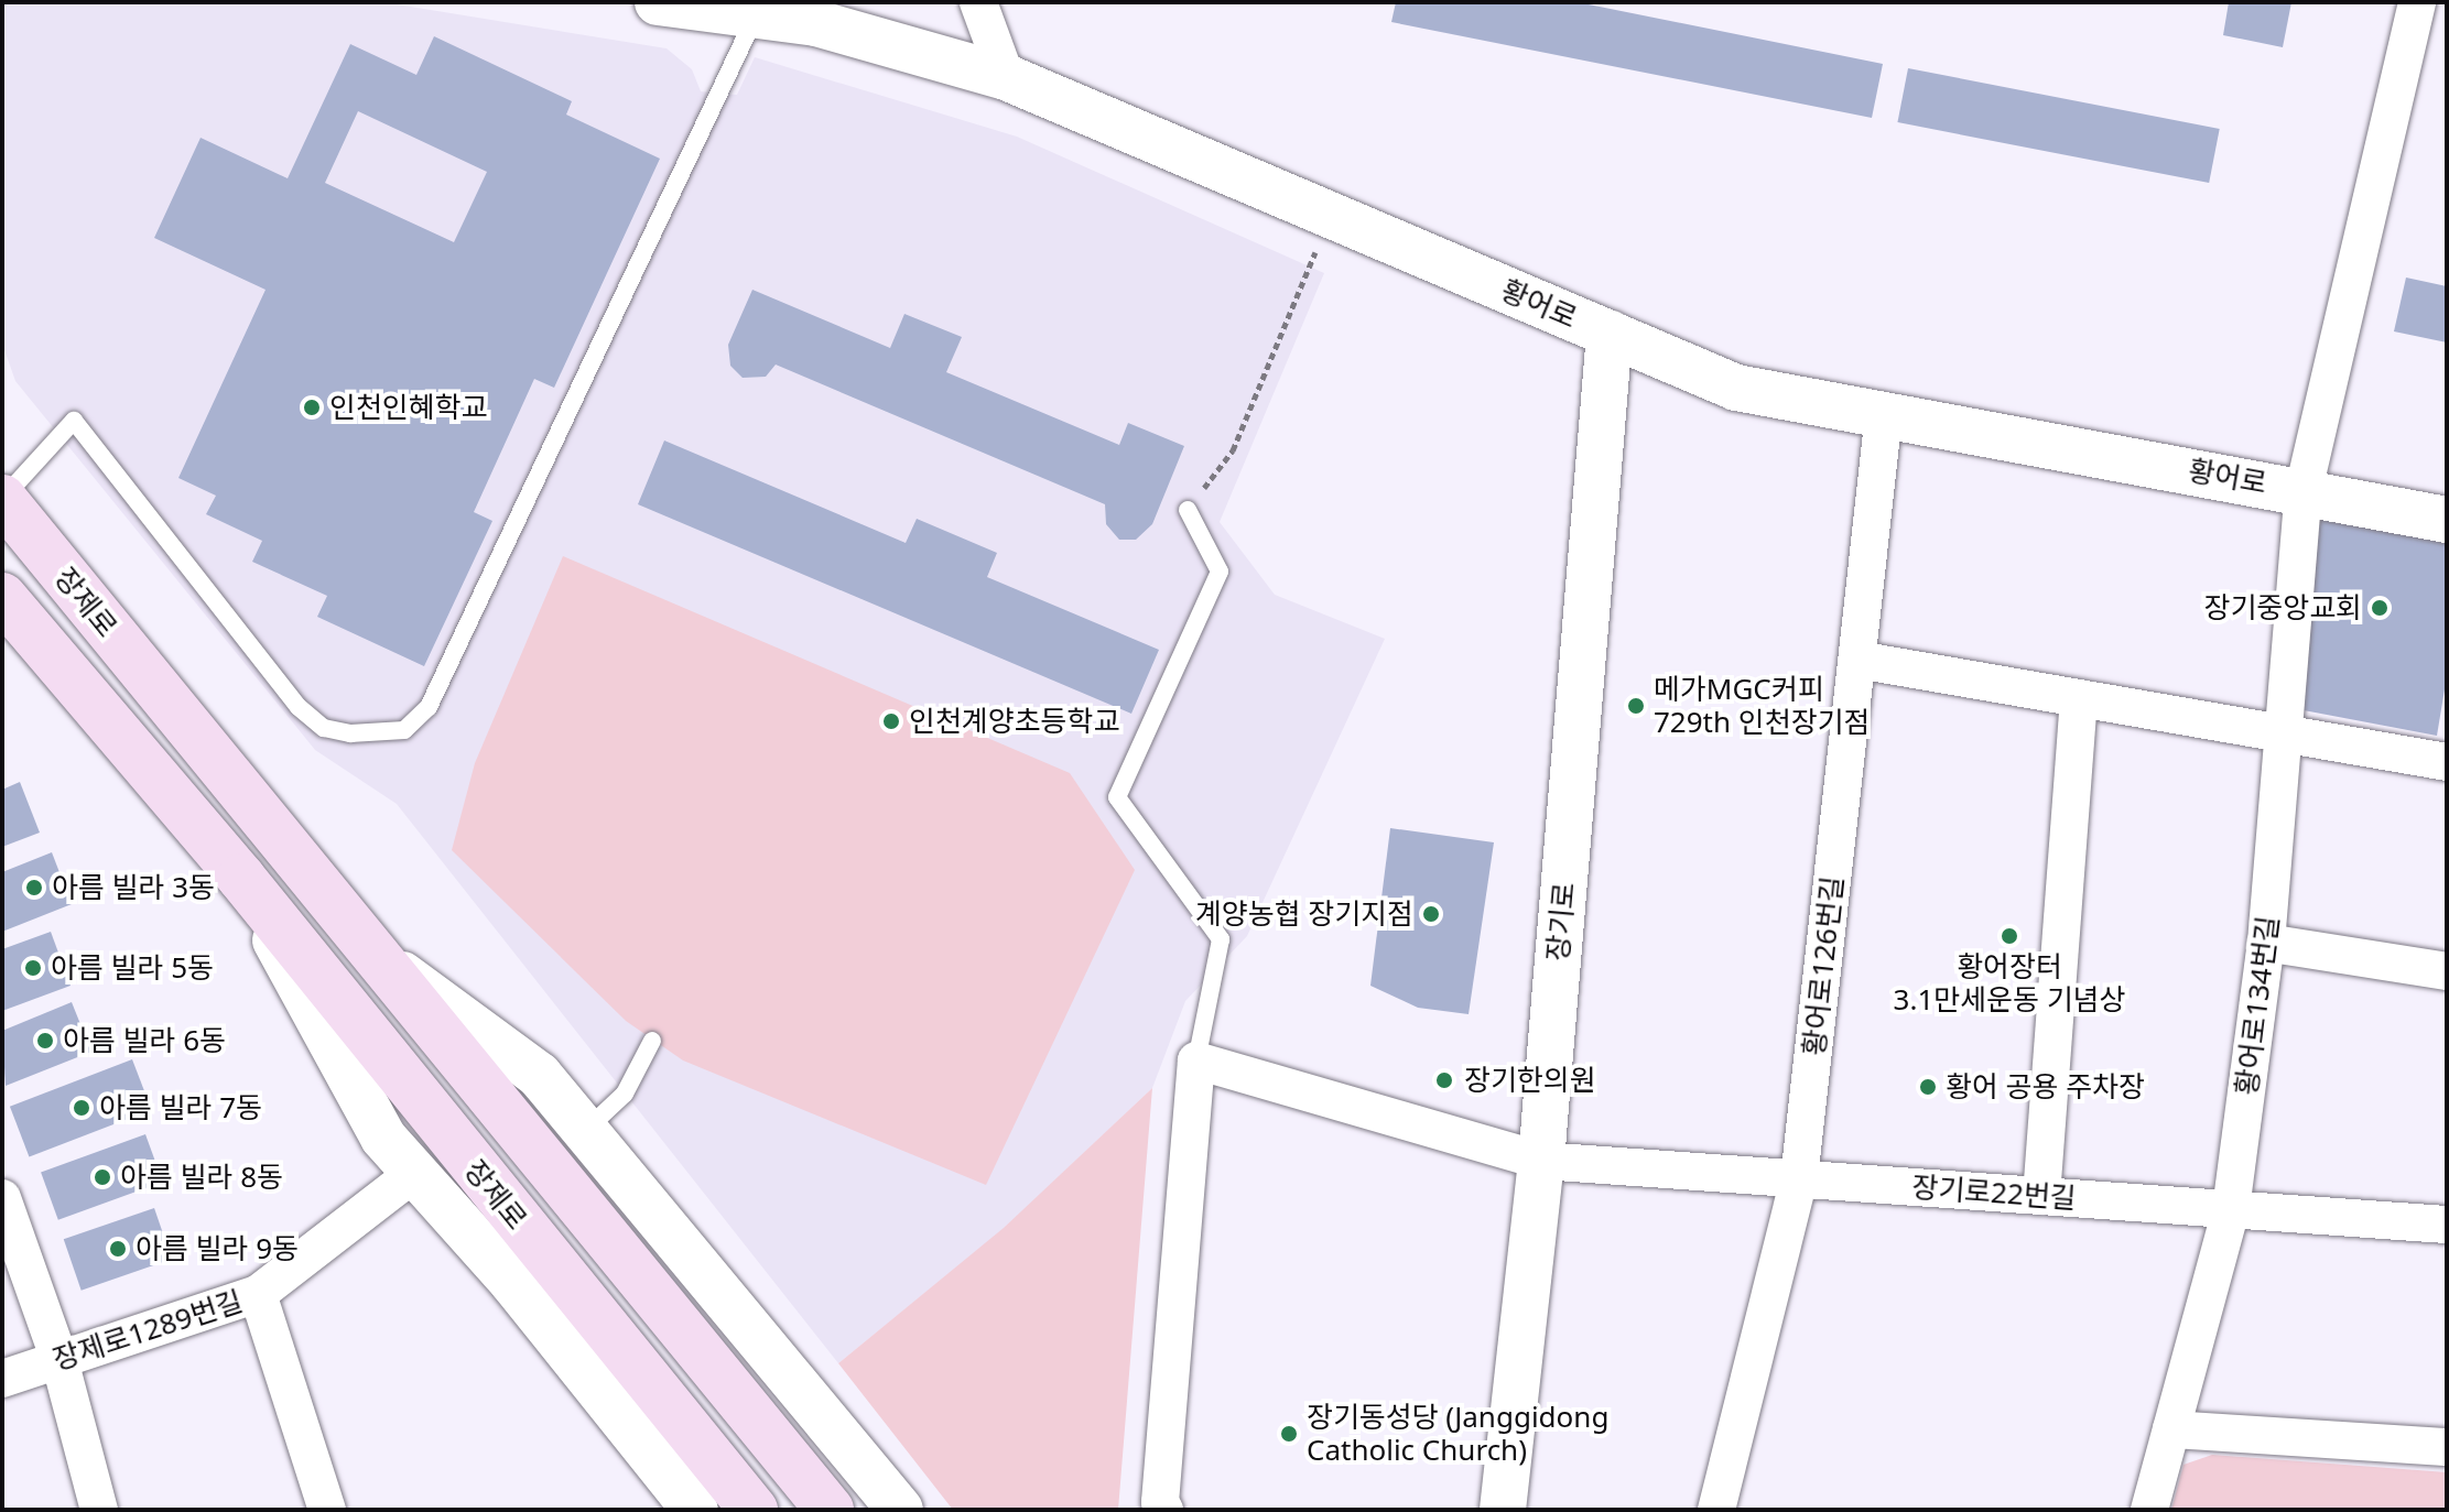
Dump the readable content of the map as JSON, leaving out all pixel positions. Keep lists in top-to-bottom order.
{
  "streets": {
    "main road": ["장제로"],
    "street": [
      "황어로",
      "장기로",
      "황어로126번길",
      "황어로134번길",
      "장기로22번길",
      "장제로1289번길"
    ]
  },
  "crossings": [
    ["황어로", "장기로"],
    ["황어로", "황어로126번길"],
    ["황어로", "황어로134번길"],
    ["장제로", "장제로1289번길"],
    ["장기로", "장기로22번길"],
    ["황어로126번길", "장기로22번길"],
    ["황어로134번길", "장기로22번길"]
  ],
  "places": [
    "인천인혜학교",
    "장기중앙교회",
    "메가MGC커피 729th 인천장기점",
    "인천계양초등학교",
    "아름 빌라 3동",
    "계양농협 장기지점",
    "황어장터 3.1만세운동 기념상",
    "아름 빌라 5동",
    "아름 빌라 6동",
    "장기한의원",
    "황어 공용 주차장",
    "아름 빌라 7동",
    "아름 빌라 8동",
    "아름 빌라 9동",
    "장기동성당 (Janggidong Catholic Church)"
  ]
}
